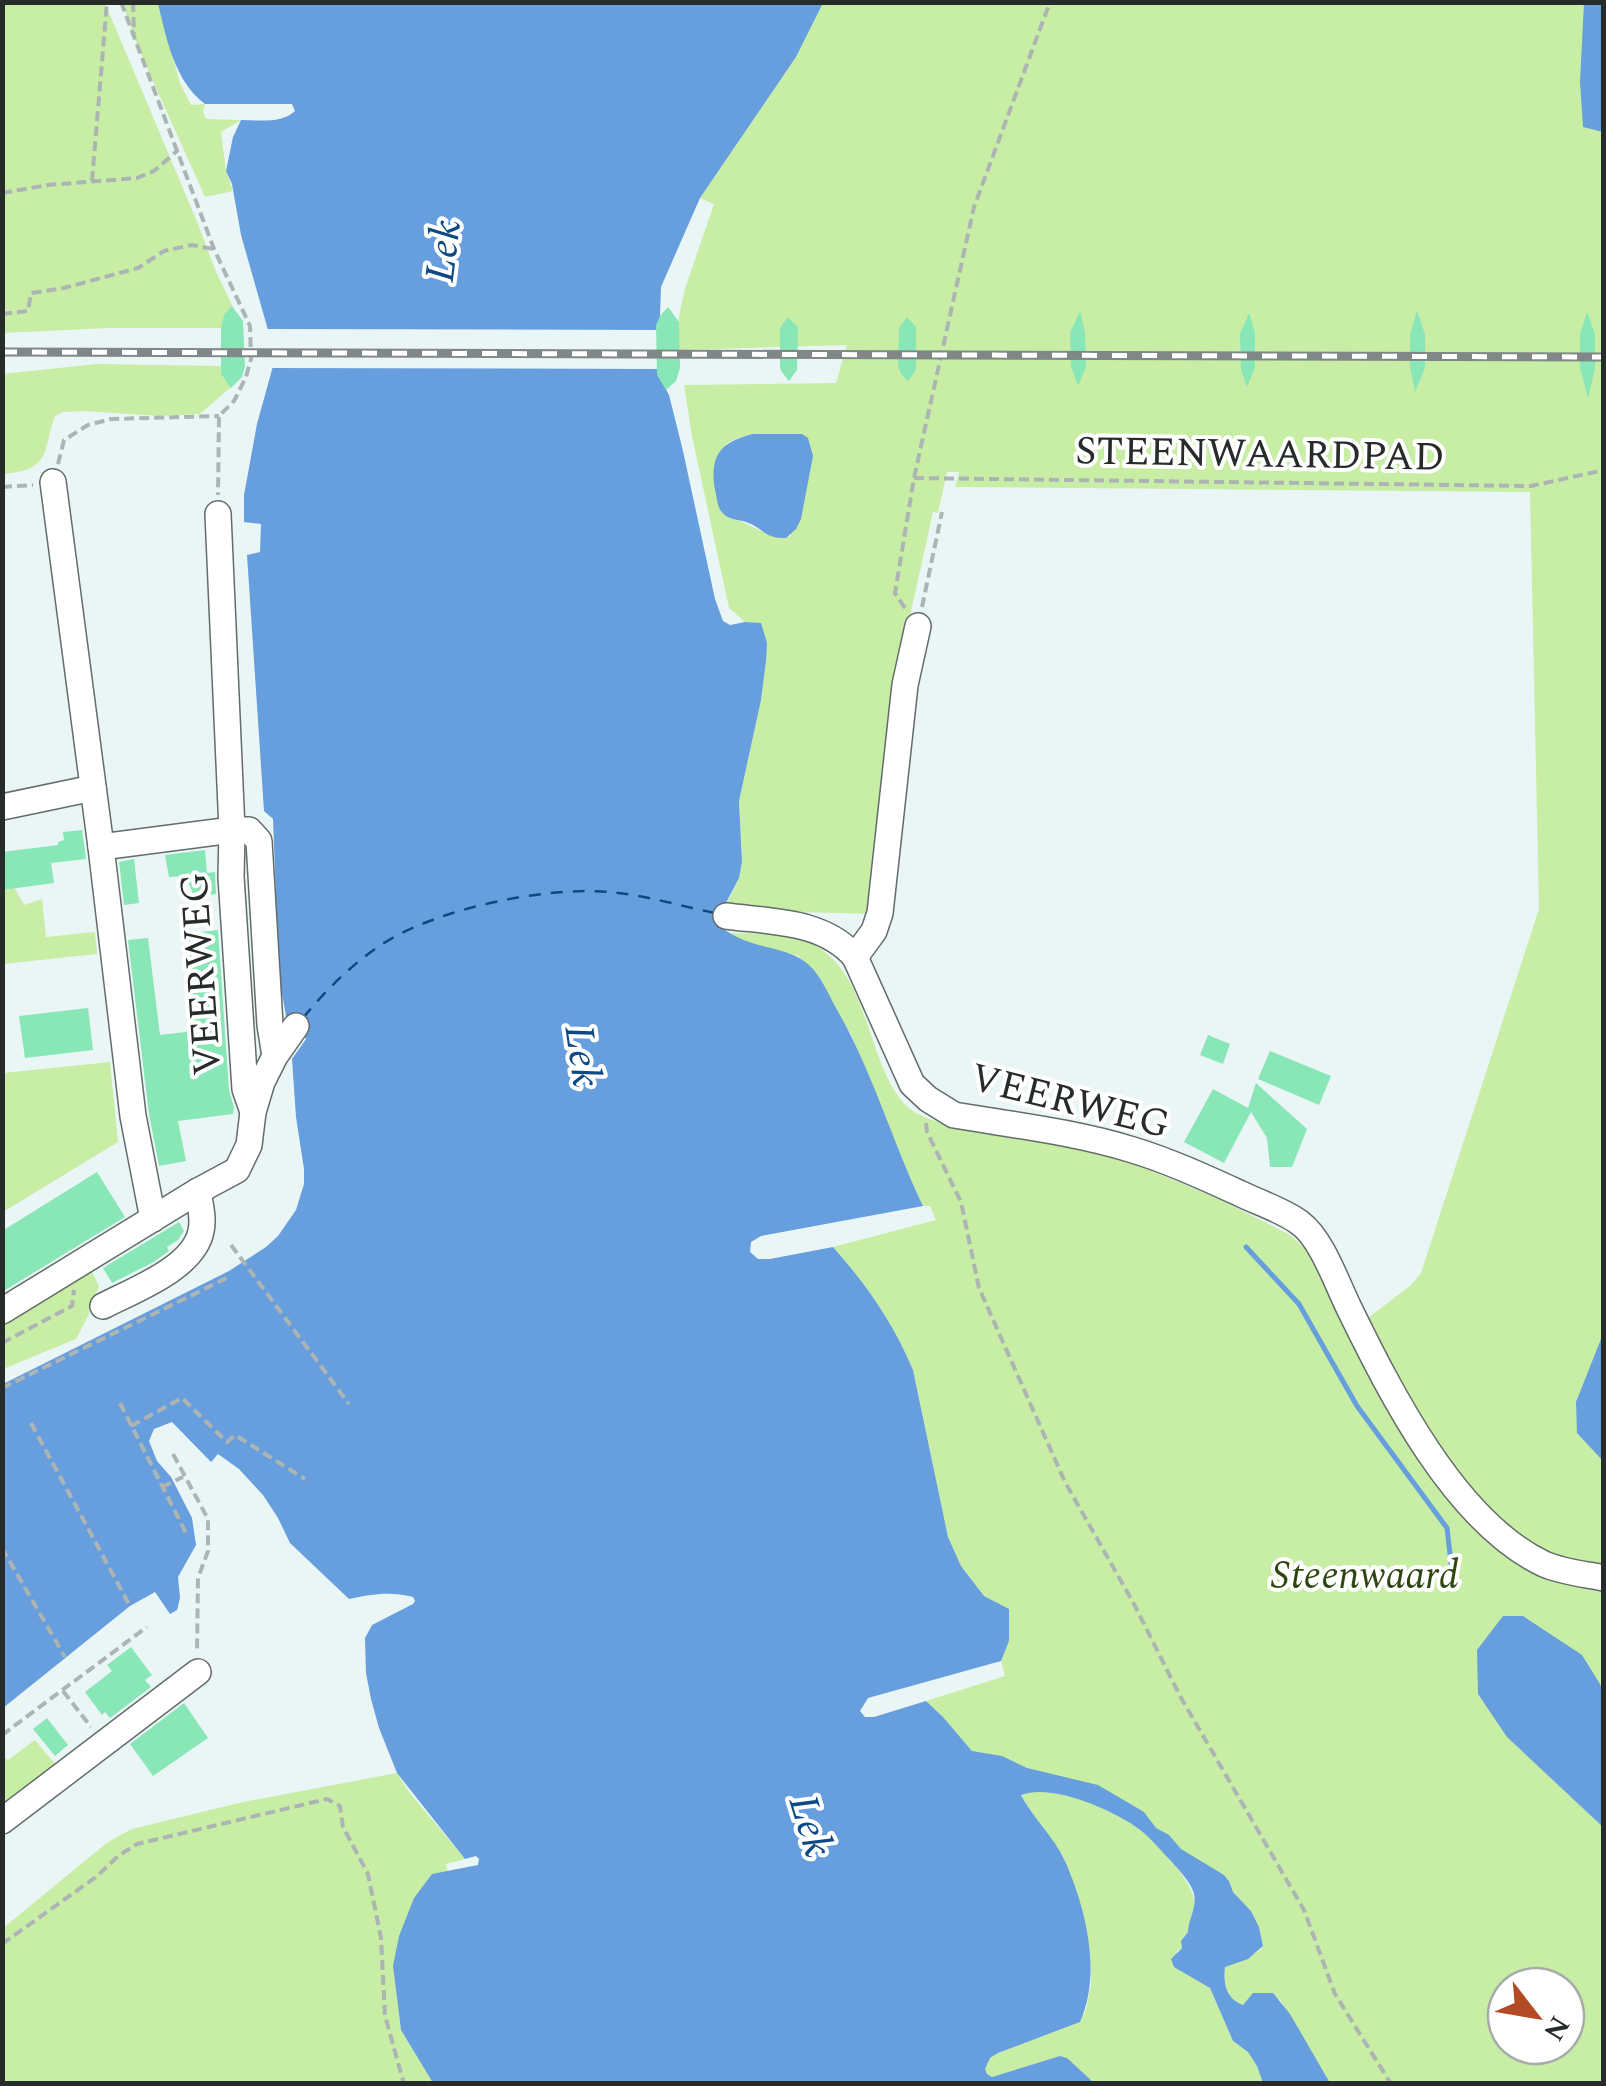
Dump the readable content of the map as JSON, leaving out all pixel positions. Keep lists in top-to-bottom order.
{
  "streets": {
    "street": ["VEERWEG"],
    "path": ["STEENWAARDPAD"]
  },
  "water": ["Lek"],
  "parks": ["Steenwaard"],
  "north": "bottom right"
}
